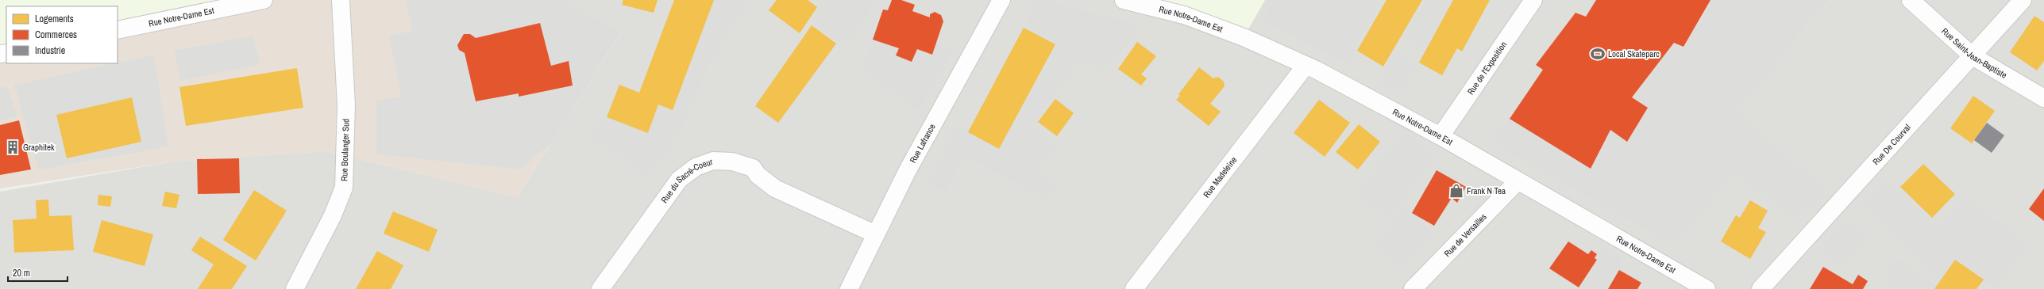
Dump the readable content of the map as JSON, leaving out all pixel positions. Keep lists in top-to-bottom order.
{
  "streets": {
    "street": [
      "Rue Notre-Dame Est",
      "Rue Saint-Jean-Baptiste",
      "Rue de l'Exposition",
      "Rue Lafrance",
      "Rue De Courval",
      "Rue Boulanger Sud",
      "Rue Madeleine",
      "Rue du Sacré-Coeur",
      "Rue de Versailles"
    ]
  },
  "crossings": [
    ["Rue Notre-Dame Est", "Rue de l'Exposition"],
    ["Rue Notre-Dame Est", "Rue Madeleine"],
    ["Rue Notre-Dame Est", "Rue de Versailles"],
    ["Rue Saint-Jean-Baptiste", "Rue De Courval"],
    ["Rue Lafrance", "Rue du Sacré-Coeur"]
  ],
  "places": {
    "sports": ["Local Skateparc"],
    "building": ["Graphitek"],
    "shop": ["Frank N Tea"]
  },
  "legend": ["Logements", "Commerces", "Industrie"],
  "scale_bar": "20 m"
}
